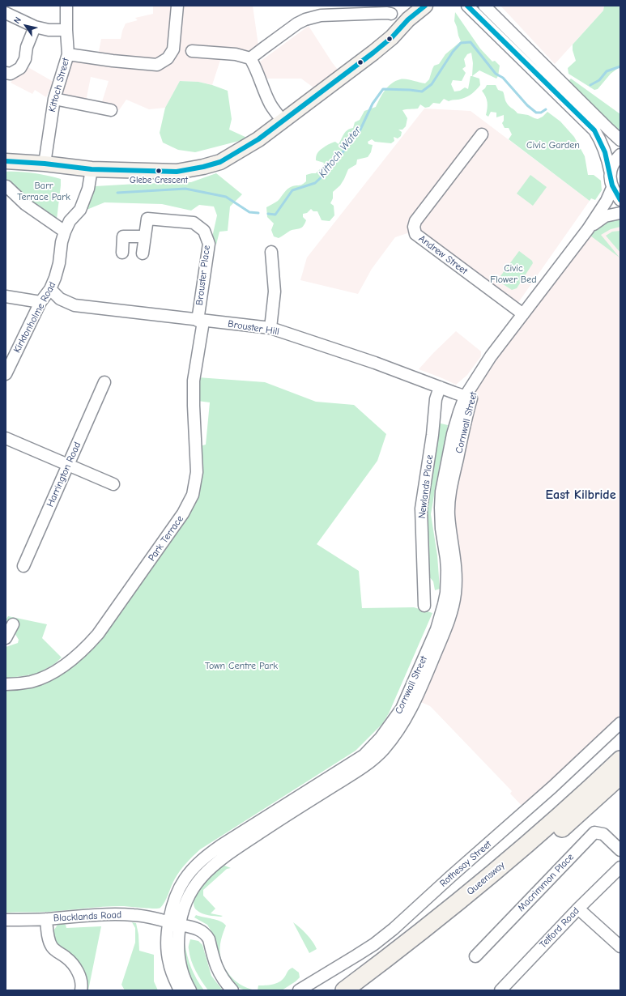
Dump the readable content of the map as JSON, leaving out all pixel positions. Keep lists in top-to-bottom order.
{
  "streets": {
    "highway": ["Queensway"],
    "street": [
      "Kittoch Street",
      "Andrew Street",
      "Brouster Place",
      "Kirktonholme Road",
      "Brouster Hill",
      "Cornwall Street",
      "Harrington Road",
      "Newlands Place",
      "Park Terrace",
      "Rothesay Street",
      "Macrimmon Place",
      "Blacklands Road",
      "Telford Road"
    ]
  },
  "crossings": [
    ["Andrew Street", "Cornwall Street"],
    ["Brouster Place", "Brouster Hill"],
    ["Brouster Place", "Park Terrace"],
    ["Kirktonholme Road", "Brouster Hill"],
    ["Brouster Hill", "Cornwall Street"],
    ["Brouster Hill", "Newlands Place"],
    ["Brouster Hill", "Park Terrace"],
    ["Cornwall Street", "Blacklands Road"]
  ],
  "districts": ["East Kilbride"],
  "water": ["Kittoch Water"],
  "parks": [
    "Civic Garden",
    "Barr Terrace Park",
    "Civic Flower Bed",
    "Town Centre Park"
  ],
  "places": ["Glebe Crescent"],
  "north": "top left"
}
